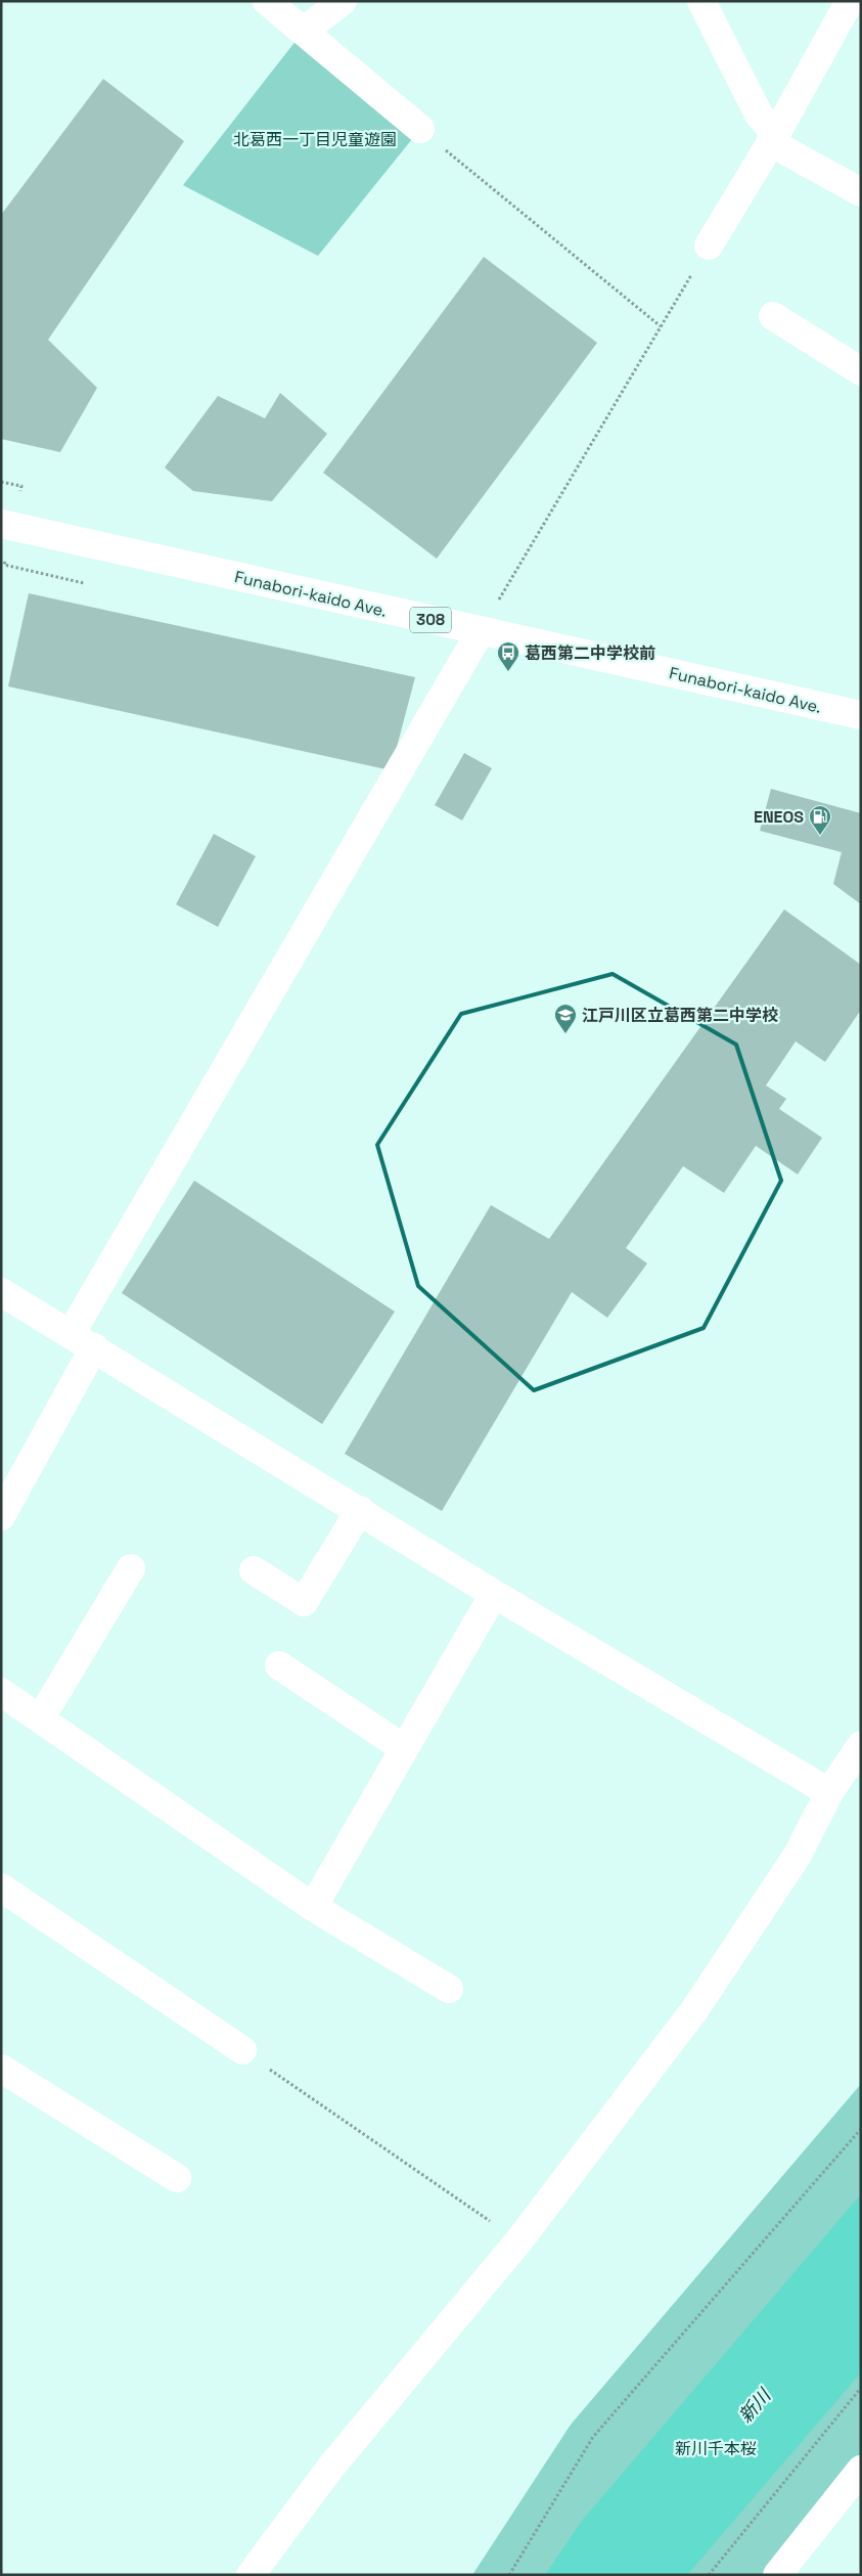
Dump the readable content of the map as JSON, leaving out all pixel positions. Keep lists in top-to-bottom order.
{
  "streets": {
    "street": ["Funabori-kaido Ave.", "308"]
  },
  "water": ["新川"],
  "parks": ["北葛西一丁目児童遊園", "新川千本桜"],
  "places": {
    "bus stop": ["葛西第二中学校前"],
    "fuel station": ["ENEOS"],
    "school or university": ["江戸川区立葛西第二中学校"]
  }
}
